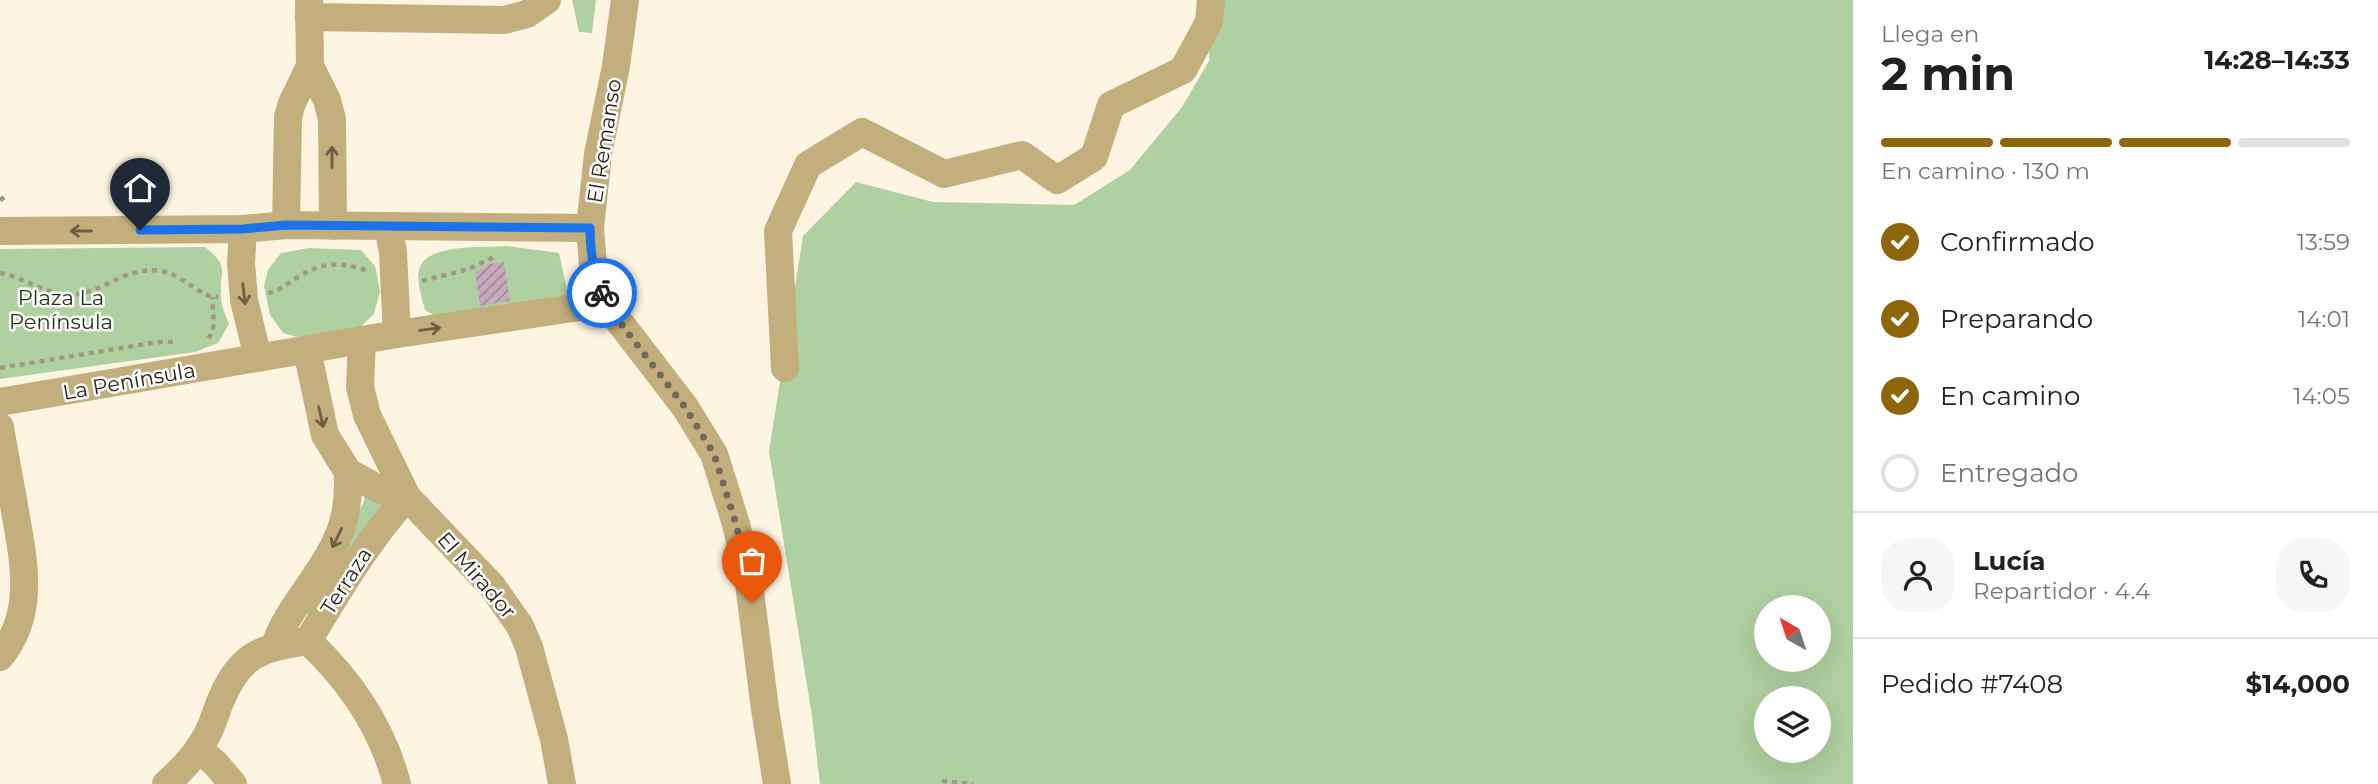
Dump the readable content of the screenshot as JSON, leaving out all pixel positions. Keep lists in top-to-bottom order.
{
  "streets": {
    "street": [
      "El Remanso",
      "La Península",
      "El Mirador",
      "Terraza"
    ]
  },
  "crossings": [
    ["El Remanso", "La Península"],
    ["La Península", "El Mirador"],
    ["El Mirador", "Terraza"]
  ],
  "parks": ["Plaza La Península"],
  "north": "top left",
  "page": {
    "heading": ["2 min", "Llega en", "14:28–14:33"],
    "panel": [
      "Lucía",
      "Repartidor · 4.4",
      "Pedido #7408",
      "$14,000"
    ],
    "bar": "En camino · 130 m",
    "list": [
      ["Confirmado", "13:59"],
      ["Preparando", "14:01"],
      ["En camino", "14:05"],
      "Entregado"
    ]
  }
}
